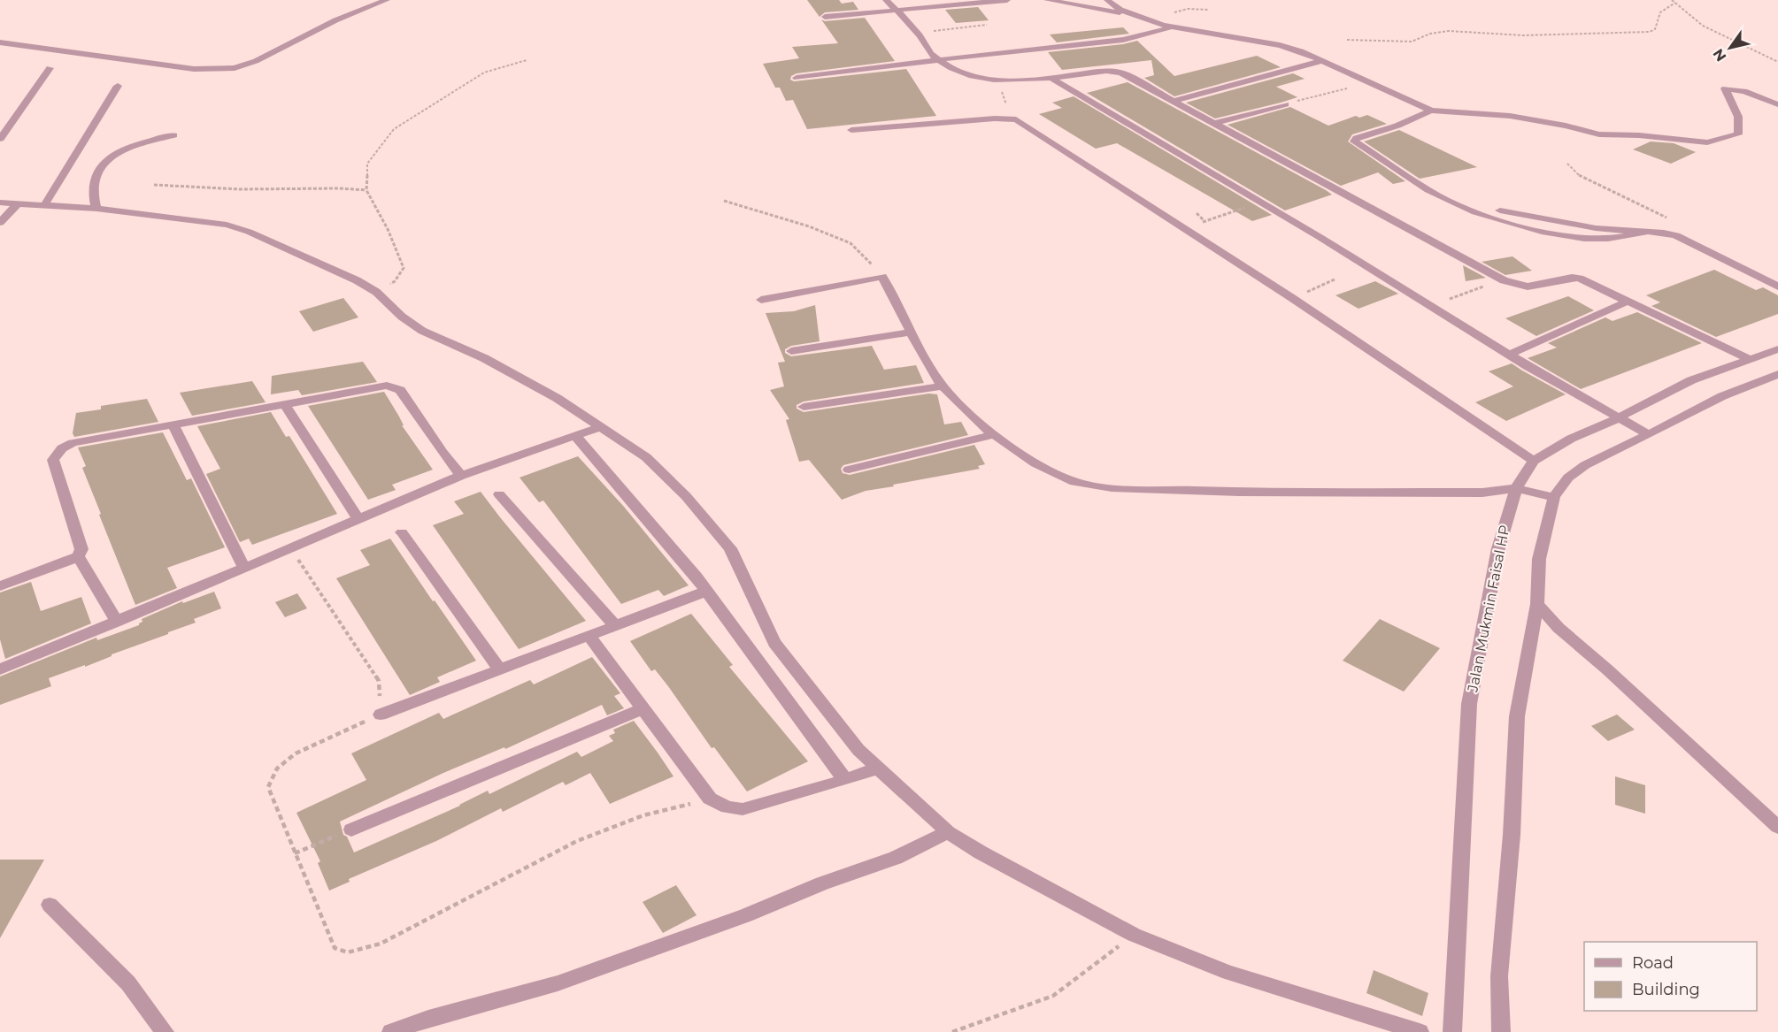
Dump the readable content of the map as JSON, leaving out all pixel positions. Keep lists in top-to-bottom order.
{
  "streets": {
    "street": ["Jalan Mukmin Faisal HP"]
  },
  "legend": ["Road", "Building"],
  "north": "bottom left"
}
